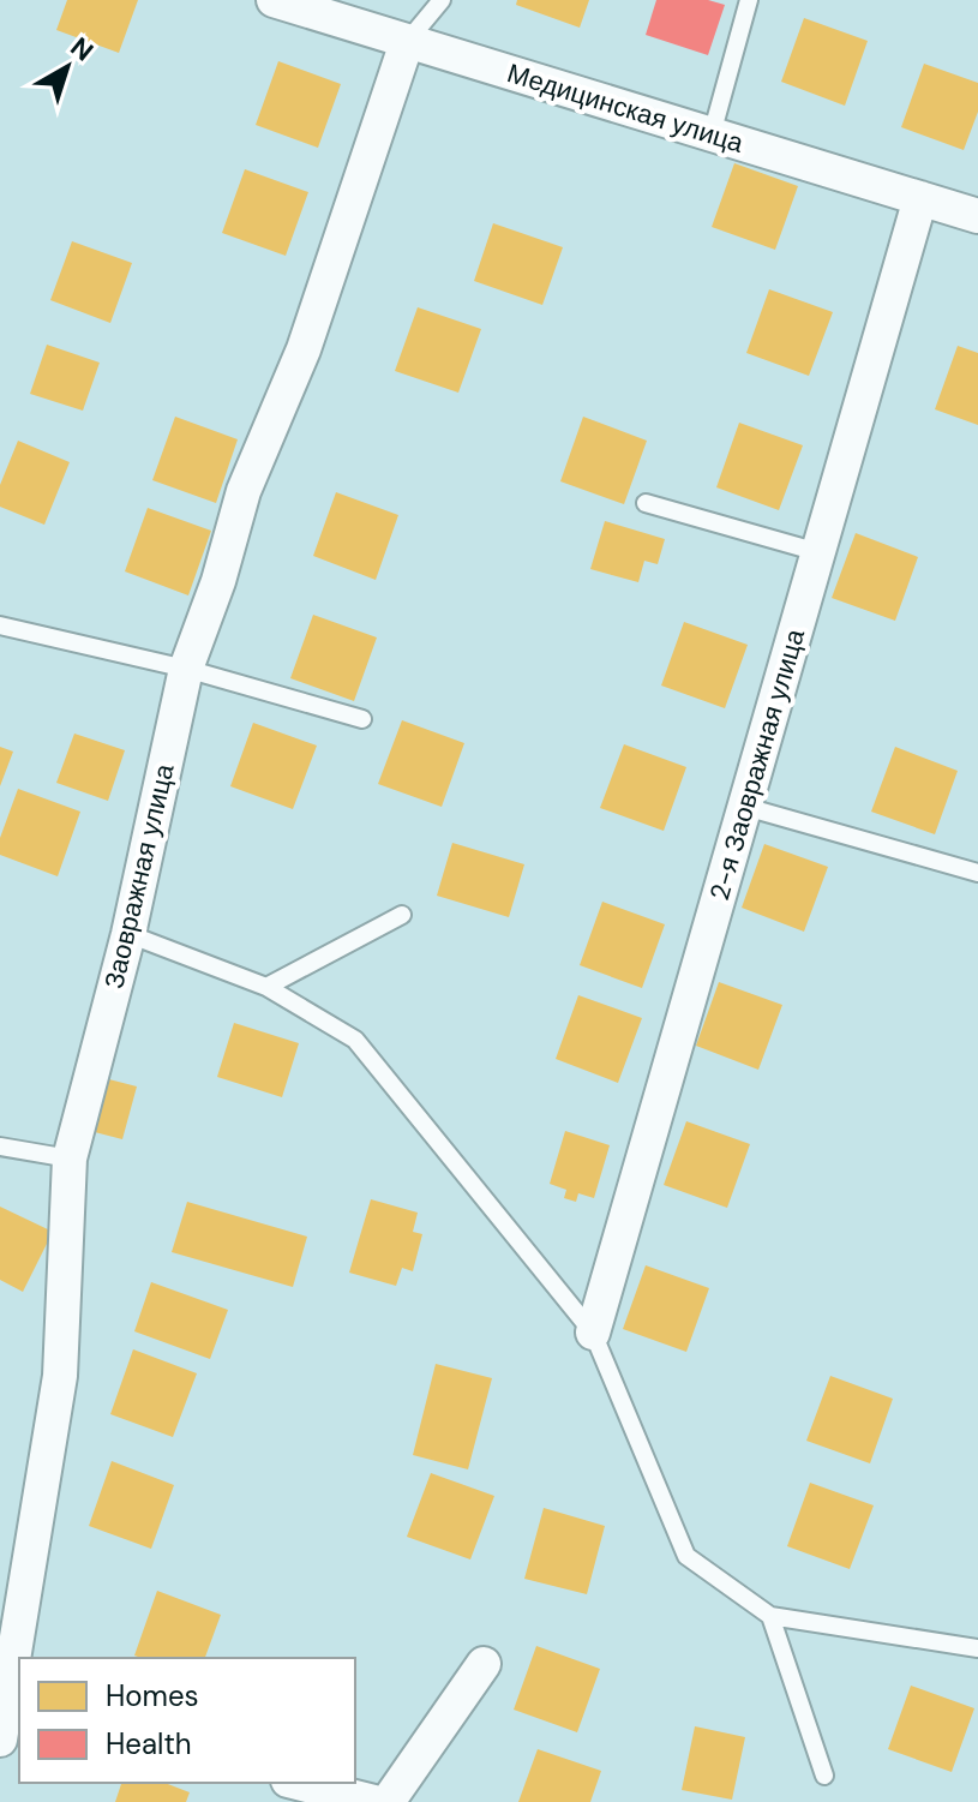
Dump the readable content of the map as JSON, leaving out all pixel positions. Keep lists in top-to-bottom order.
{
  "streets": {
    "street": ["Медицинская улица", "2-я Заовражная улица", "Заовражная улица"]
  },
  "crossings": [
    ["Медицинская улица", "2-я Заовражная улица"],
    ["Медицинская улица", "Заовражная улица"]
  ],
  "legend": ["Homes", "Health"],
  "north": "top right"
}
